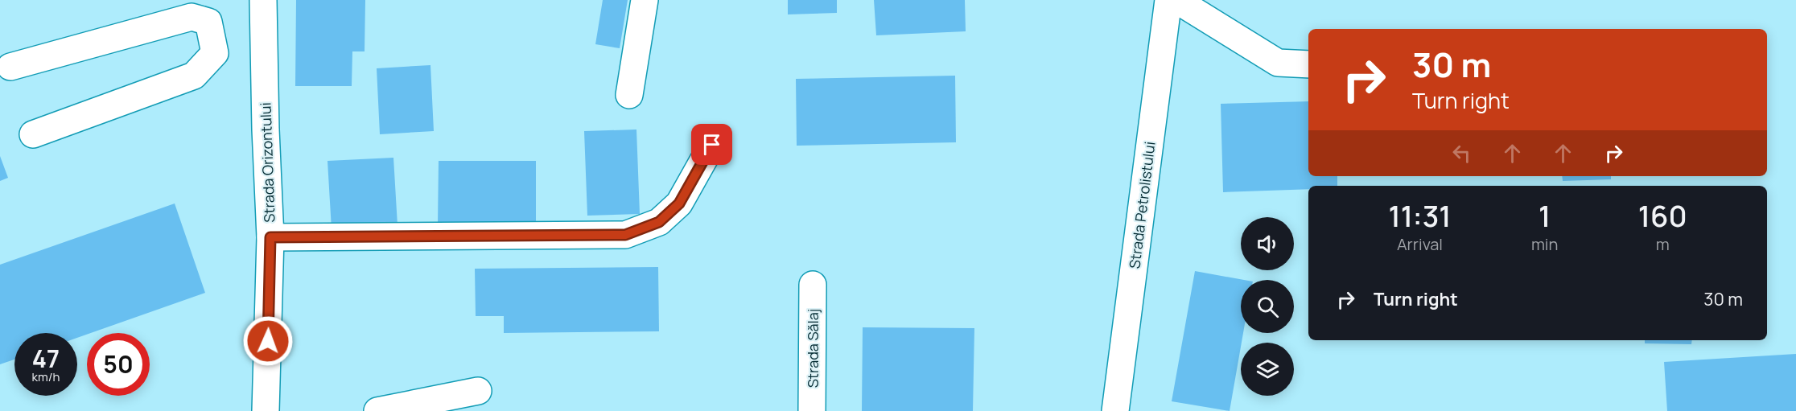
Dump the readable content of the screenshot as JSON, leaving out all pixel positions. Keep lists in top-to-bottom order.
{
  "streets": {
    "street": ["Strada Orizontului", "Strada Petrolistului", "Strada Sălaj"]
  },
  "page": {
    "turn": ["30 m", "Turn right"],
    "eta": [
      "11:31",
      "Arrival",
      "1",
      "min",
      "160",
      "m"
    ],
    "list": [
      {
        "name": "Turn right",
        "value": "30 m"
      }
    ],
    "speed": "47 km/h",
    "limit": "50"
  }
}
